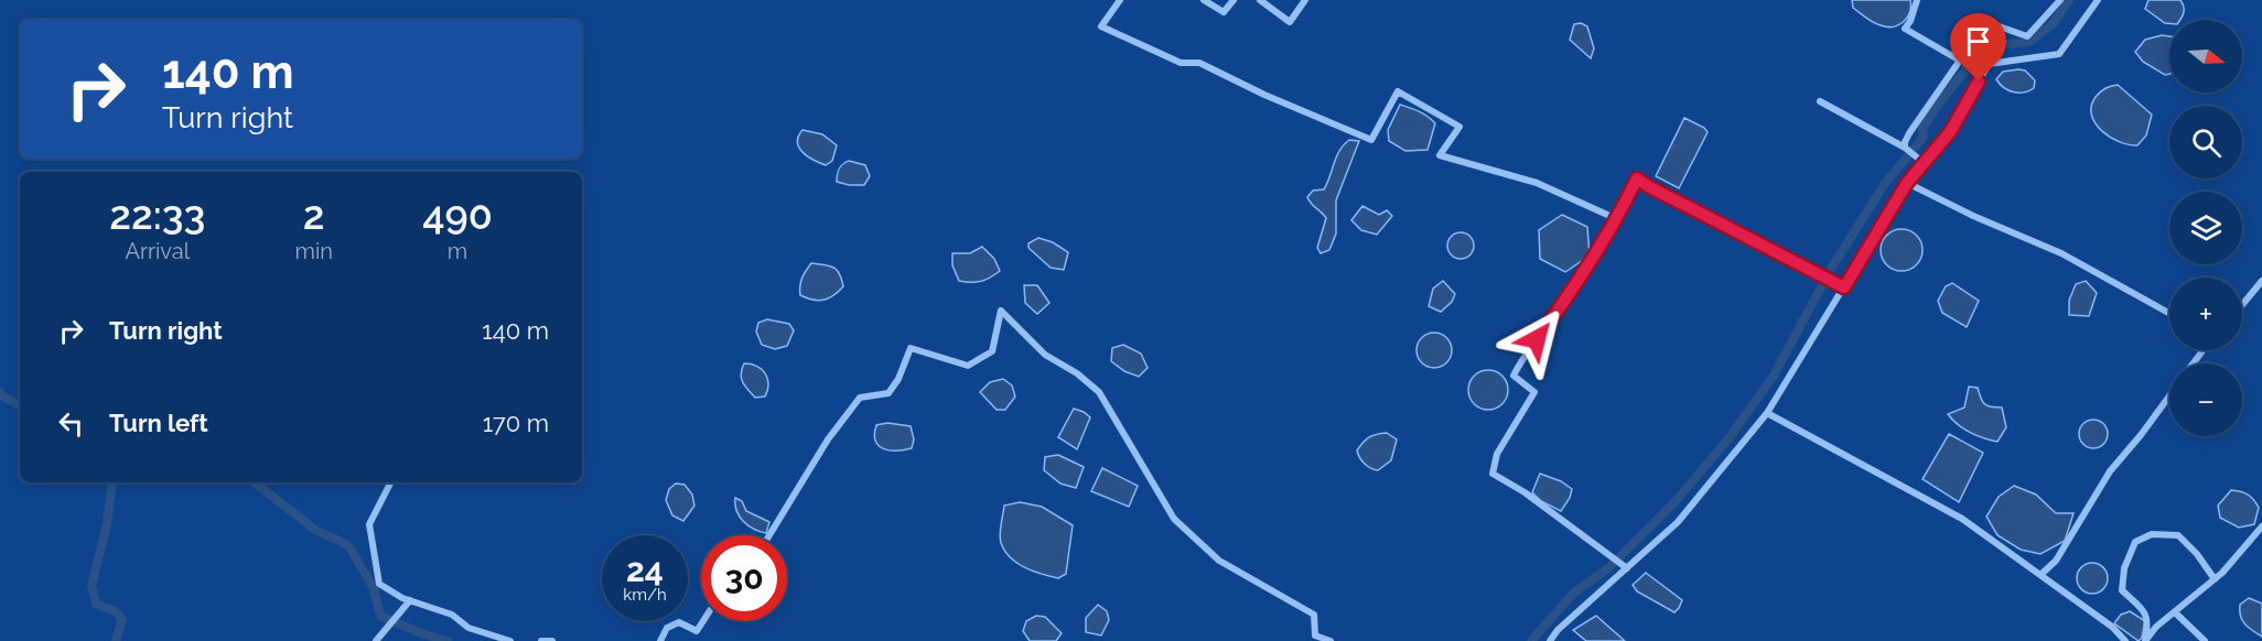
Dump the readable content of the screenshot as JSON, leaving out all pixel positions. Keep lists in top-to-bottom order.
{
  "north": "right",
  "page": {
    "map_buttons": ["+", "−"],
    "turn": ["140 m", "Turn right"],
    "eta": [
      "22:33",
      "Arrival",
      "2",
      "min",
      "490",
      "m"
    ],
    "list": [
      {
        "name": "Turn right",
        "value": "140 m"
      },
      {
        "name": "Turn left",
        "value": "170 m"
      }
    ],
    "speed": "24 km/h",
    "limit": "30"
  }
}
